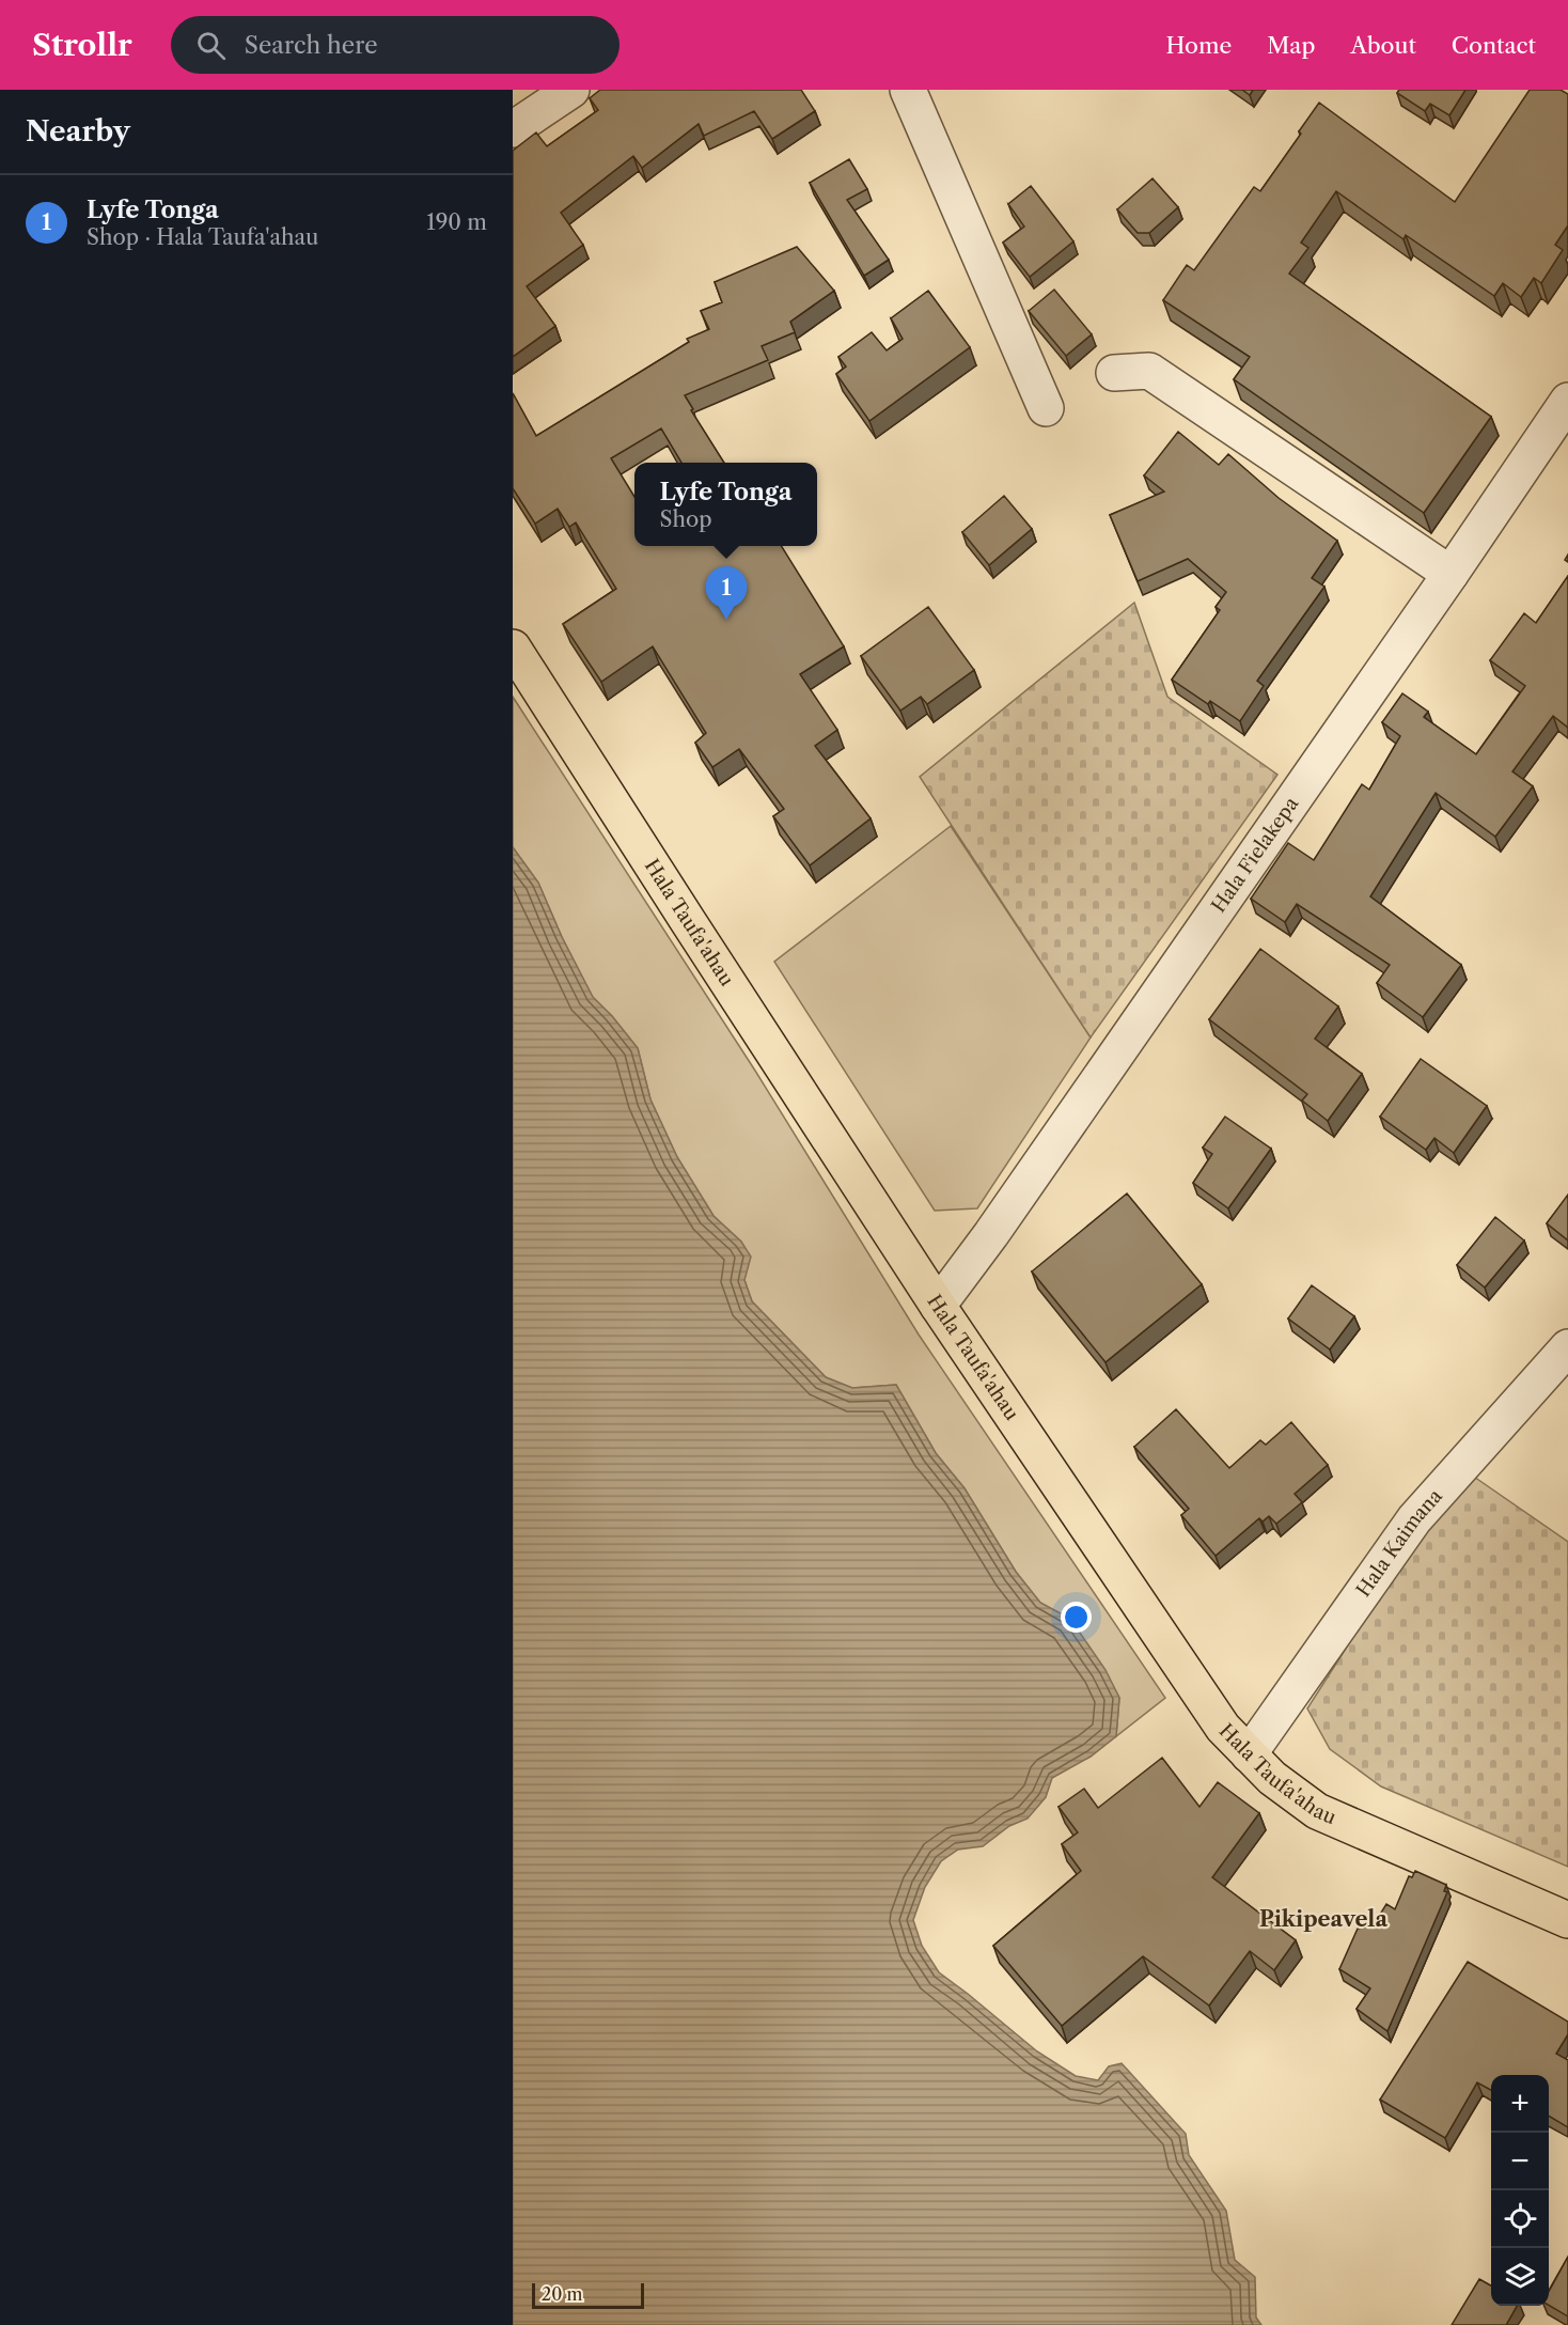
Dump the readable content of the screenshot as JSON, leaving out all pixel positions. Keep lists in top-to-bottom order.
{
  "streets": {
    "main road": ["Hala Taufa'ahau"],
    "street": ["Hala Fielakepa", "Hala Kaimana"]
  },
  "crossings": [
    ["Hala Fielakepa", "Hala Taufa'ahau"],
    ["Hala Taufa'ahau", "Hala Kaimana"]
  ],
  "districts": ["Pikipeavela"],
  "scale_bar": "20 m",
  "page": {
    "header": "Strollr",
    "search": "Search here",
    "nav": [
      "Home",
      "Map",
      "About",
      "Contact"
    ],
    "heading": "Nearby",
    "list": [
      {
        "mark": "1",
        "name": "Lyfe Tonga",
        "note": "Shop · Hala Taufa'ahau",
        "value": "190 m"
      }
    ],
    "popup": ["Lyfe Tonga", "Shop"],
    "pins": "1",
    "map_buttons": ["+", "−"],
    "scale": "20 m"
  }
}
